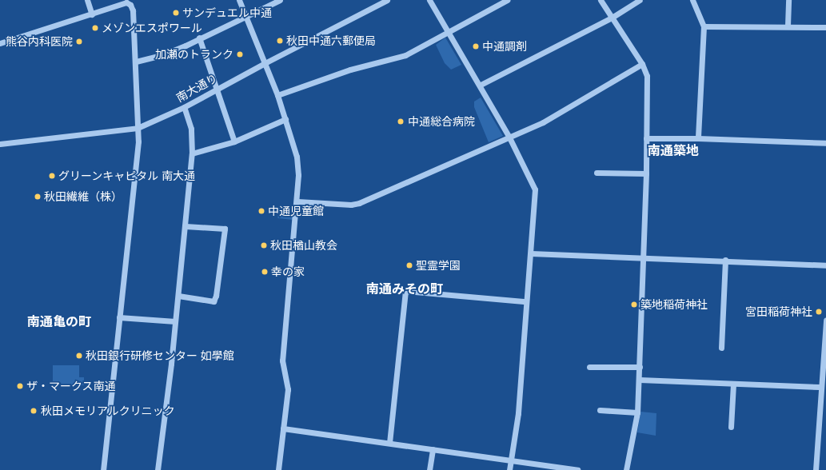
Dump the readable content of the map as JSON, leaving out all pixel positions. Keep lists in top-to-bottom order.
{
  "streets": {
    "street": ["南大通り"]
  },
  "districts": ["南通築地", "南通みその町", "南通亀の町"],
  "places": [
    "サンデュエル中通",
    "メゾンエスポワール",
    "秋田中通六郵便局",
    "熊谷内科医院",
    "中通調剤",
    "加瀬のトランク",
    "中通総合病院",
    "グリーンキャピタル 南大通",
    "秋田繊維（株）",
    "中通児童館",
    "秋田楢山教会",
    "聖霊学園",
    "幸の家",
    "築地稲荷神社",
    "宮田稲荷神社",
    "秋田銀行研修センター 如學館",
    "ザ・マークス南通",
    "秋田メモリアルクリニック"
  ]
}
